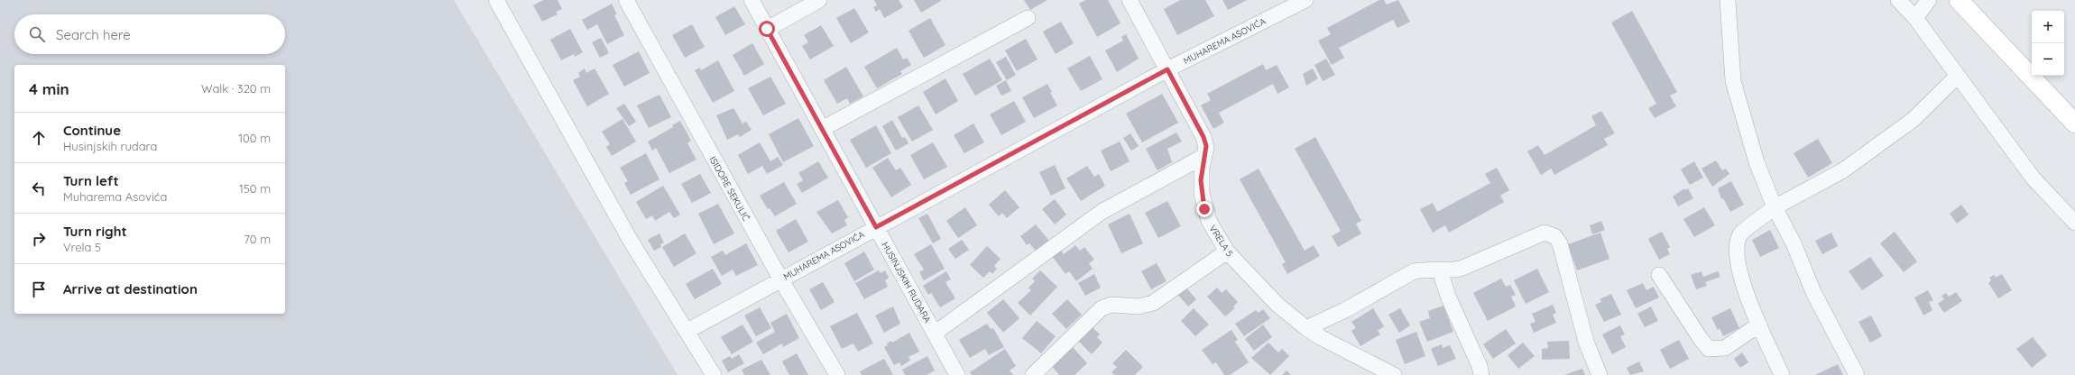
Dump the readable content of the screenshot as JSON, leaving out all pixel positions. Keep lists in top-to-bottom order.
{
  "streets": {
    "street": [
      "MUHAREMA ASOVIĆA",
      "ISIDORE SEKULIĆ",
      "VRELA 5",
      "HUSINJSKIH RUDARA"
    ]
  },
  "crossings": [
    ["MUHAREMA ASOVIĆA", "ISIDORE SEKULIĆ"],
    ["MUHAREMA ASOVIĆA", "VRELA 5"],
    ["MUHAREMA ASOVIĆA", "HUSINJSKIH RUDARA"]
  ],
  "page": {
    "map_buttons": ["+", "−"],
    "search": "Search here",
    "heading": ["4 min", "Walk · 320 m"],
    "list": [
      ["Continue", "Husinjskih rudara", "100 m"],
      ["Turn left", "Muharema Asovića", "150 m"],
      ["Turn right", "Vrela 5", "70 m"],
      "Arrive at destination"
    ]
  }
}
